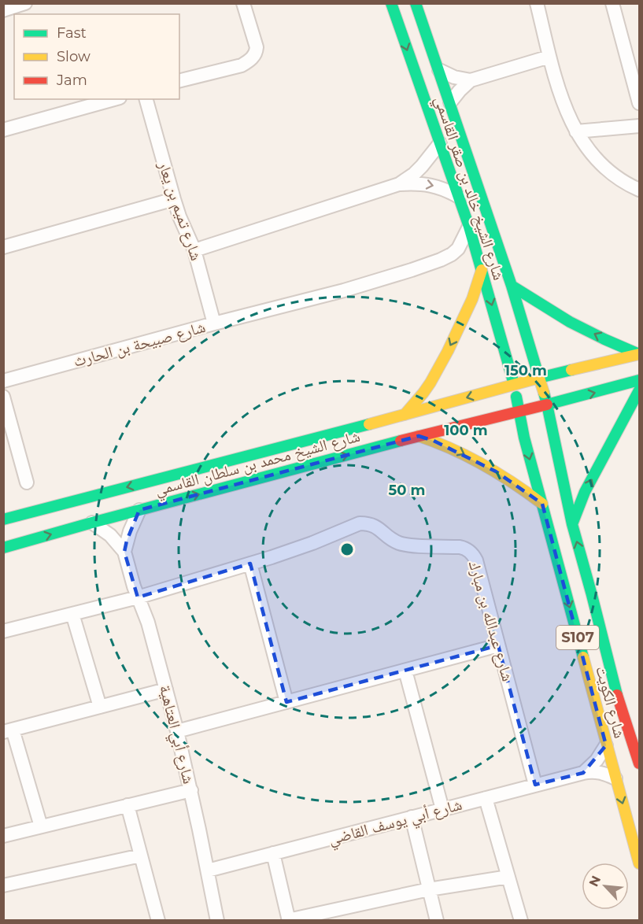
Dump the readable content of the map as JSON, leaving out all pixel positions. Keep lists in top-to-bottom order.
{
  "streets": {
    "main road": [
      "شارع الشيخ خالد بن صقر القاسمي",
      "شارع الشيخ محمد بن سلطان القاسمي",
      "S107",
      "شارع الكويت"
    ],
    "street": [
      "شارع تميم بن يعار",
      "شارع صبيحة بن الحارث",
      "شارع عبدالله بن مبارك",
      "شارع أبي العتاهية",
      "شارع أبي يوسف القاضي"
    ]
  },
  "crossings": [
    ["شارع الشيخ خالد بن صقر القاسمي", "شارع صبيحة بن الحارث"],
    ["شارع الشيخ خالد بن صقر القاسمي", "شارع الشيخ محمد بن سلطان القاسمي"],
    ["شارع الشيخ خالد بن صقر القاسمي", "شارع الكويت"],
    ["شارع تميم بن يعار", "شارع صبيحة بن الحارث"],
    ["شارع الشيخ محمد بن سلطان القاسمي", "شارع الكويت"],
    ["شارع الشيخ محمد بن سلطان القاسمي", "شارع أبي العتاهية"],
    ["شارع عبدالله بن مبارك", "شارع أبي العتاهية"],
    ["شارع عبدالله بن مبارك", "شارع أبي يوسف القاضي"],
    ["شارع الكويت", "شارع أبي يوسف القاضي"],
    ["شارع أبي العتاهية", "شارع أبي يوسف القاضي"]
  ],
  "legend": ["Fast", "Slow", "Jam"],
  "north": "top left",
  "rings": ["150 m", "100 m", "50 m"]
}
